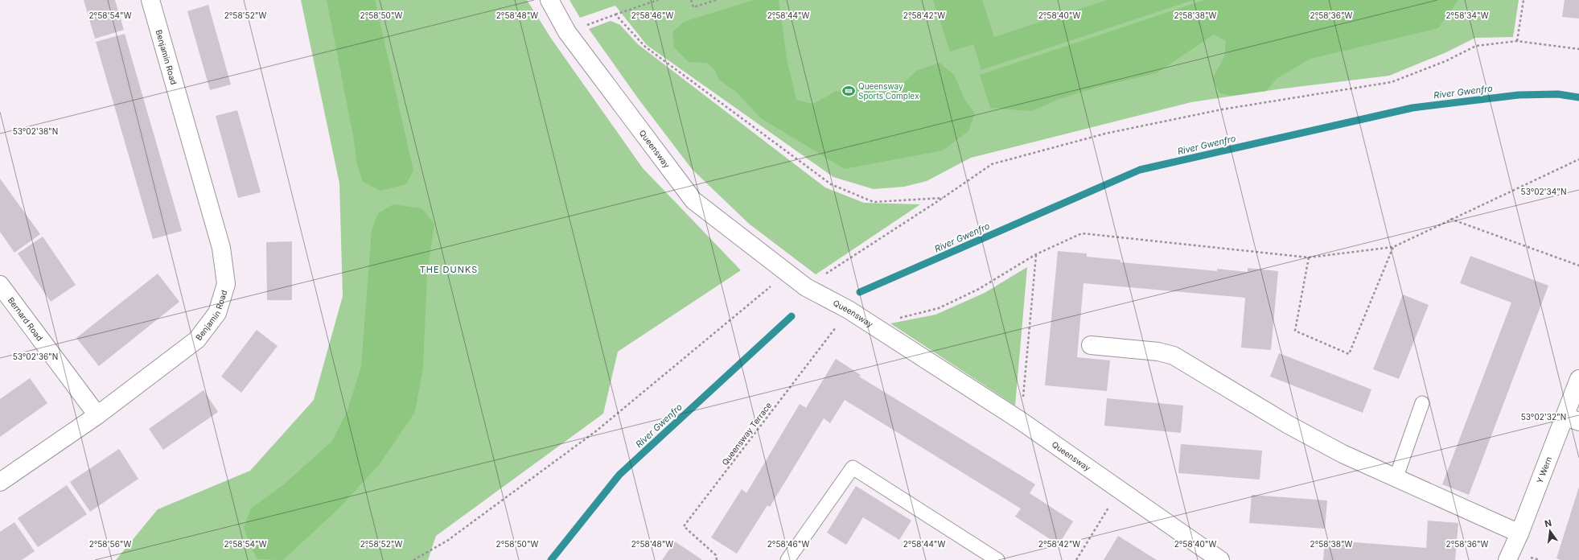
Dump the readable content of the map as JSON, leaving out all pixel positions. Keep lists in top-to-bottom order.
{
  "streets": {
    "street": [
      "Benjamin Road",
      "Queensway",
      "Bernard Road",
      "Y Wern"
    ],
    "path": ["Queensway Terrace"]
  },
  "crossings": [
    ["Benjamin Road", "Bernard Road"],
    ["Queensway", "Queensway Terrace"]
  ],
  "districts": ["THE DUNKS"],
  "water": ["River Gwenfro"],
  "places": {
    "sports": ["Queensway Sports Complex"]
  },
  "north": "top",
  "coordinates": [
    "2°58'34\"W",
    "2°58'54\"W",
    "2°58'52\"W",
    "2°58'50\"W",
    "2°58'48\"W",
    "2°58'46\"W",
    "2°58'44\"W",
    "2°58'42\"W",
    "2°58'40\"W",
    "2°58'38\"W",
    "2°58'36\"W",
    "53°02'38\"N",
    "53°02'34\"N",
    "53°02'36\"N",
    "53°02'32\"N",
    "2°58'56\"W"
  ]
}
